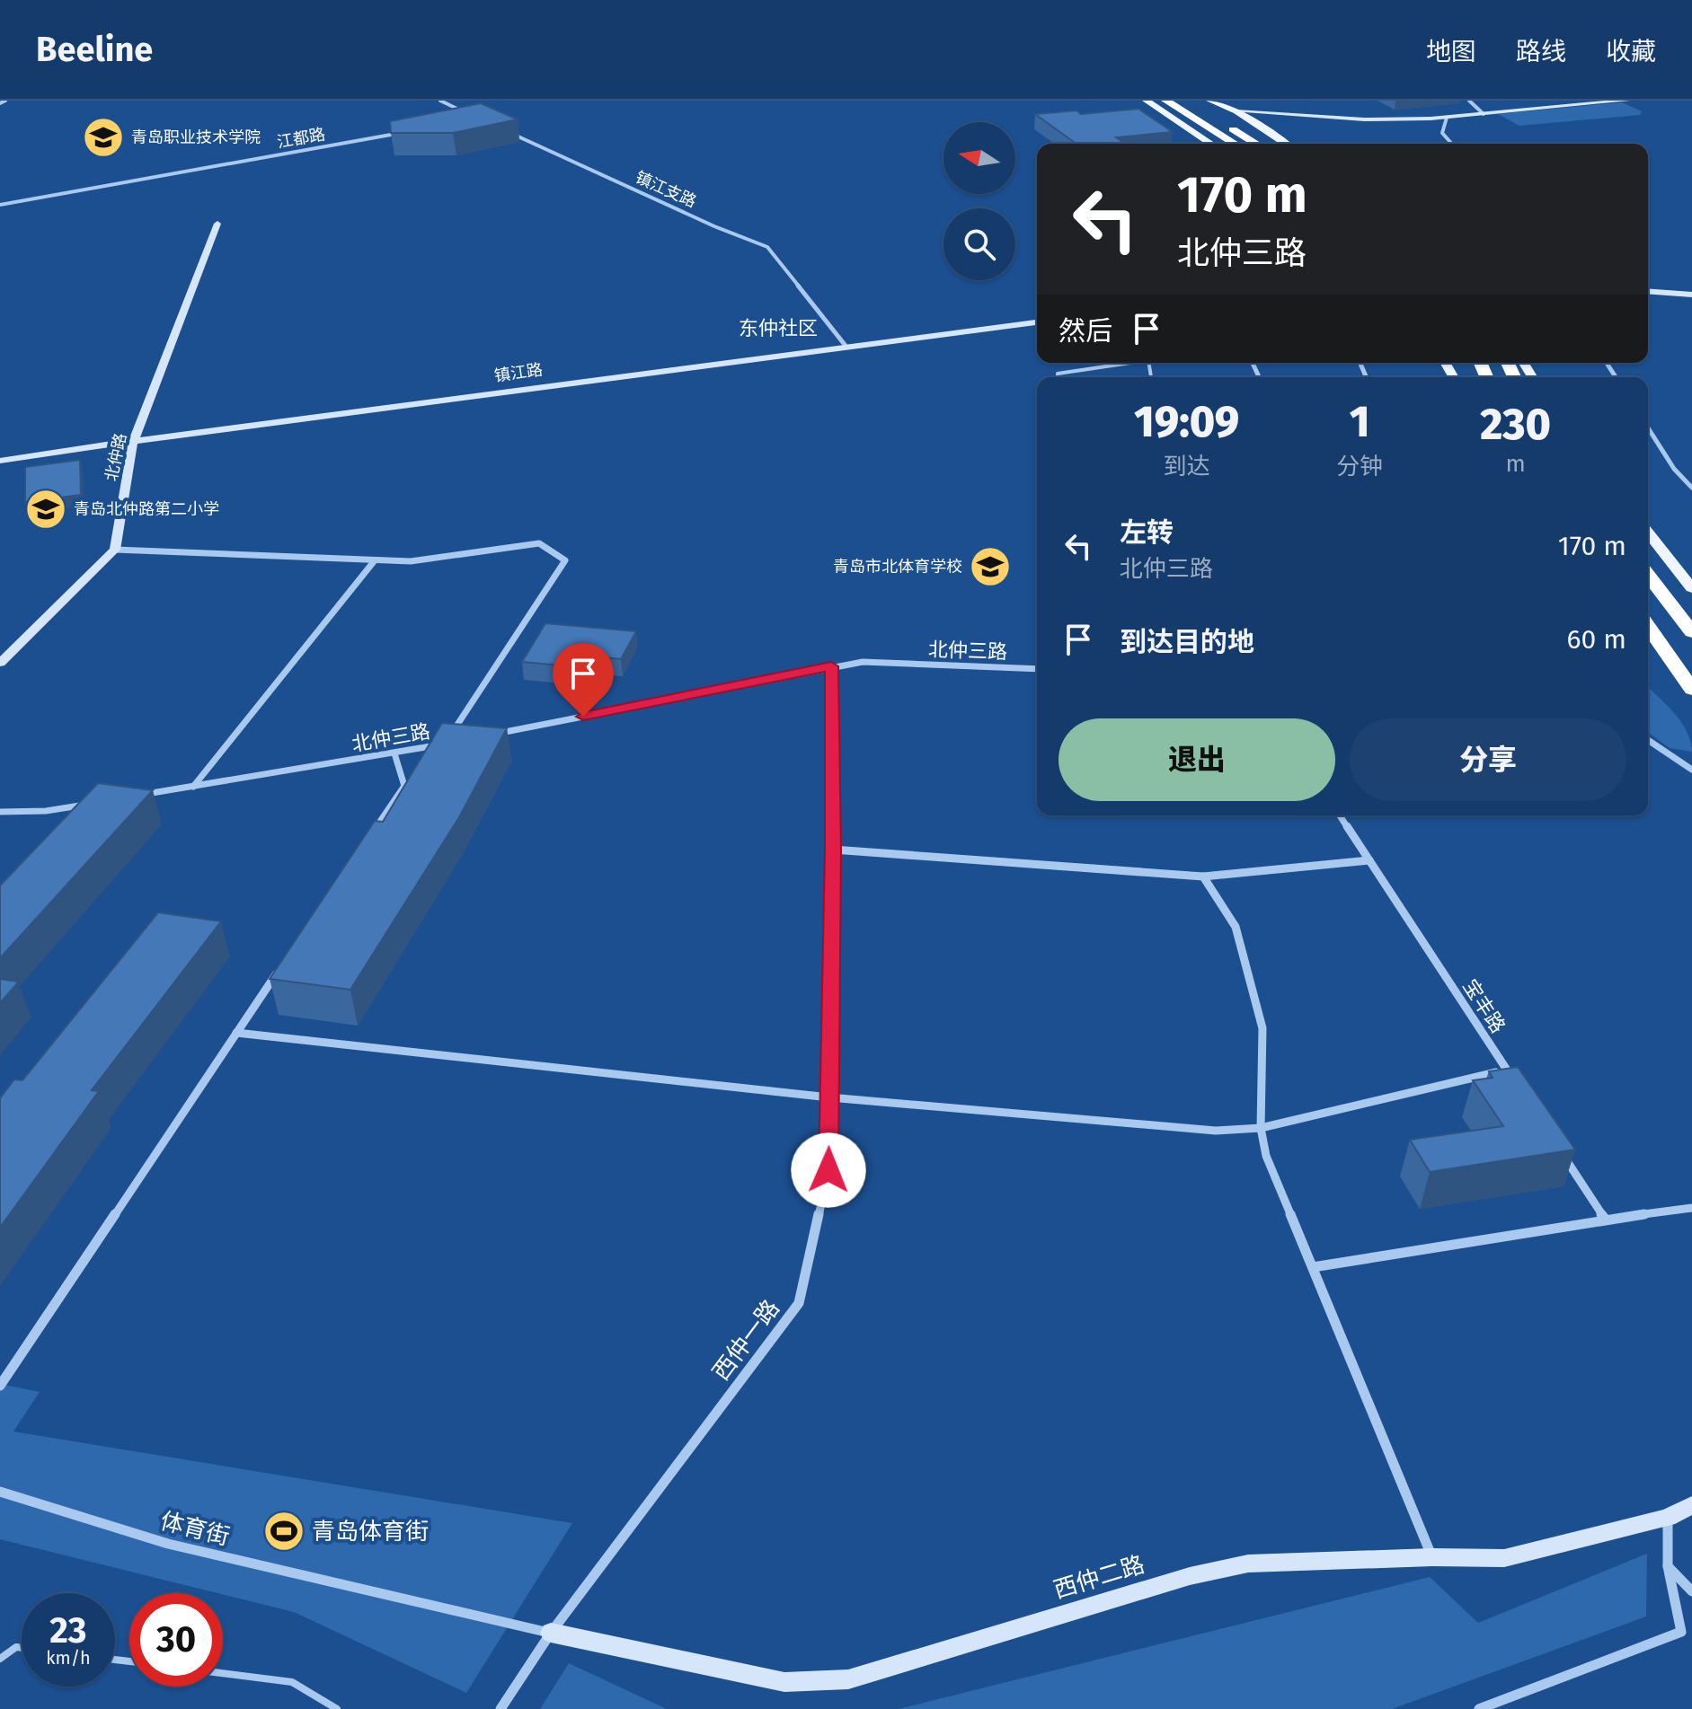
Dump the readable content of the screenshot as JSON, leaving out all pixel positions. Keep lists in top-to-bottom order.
{
  "streets": {
    "street": [
      "江都路",
      "镇江支路",
      "镇江路",
      "北仲路",
      "北仲三路",
      "宝丰路",
      "西仲一路",
      "体育街",
      "西仲二路"
    ]
  },
  "crossings": [
    ["镇江支路", "镇江路"],
    ["镇江路", "北仲路"],
    ["北仲三路", "西仲一路"],
    ["西仲一路", "体育街"],
    ["西仲一路", "西仲二路"],
    ["体育街", "西仲二路"]
  ],
  "districts": ["东仲社区"],
  "places": {
    "school or university": ["青岛职业技术学院", "青岛北仲路第二小学", "青岛市北体育学校"],
    "sports": ["青岛体育街"]
  },
  "north": "left",
  "page": {
    "header": "Beeline",
    "nav": ["地图", "路线", "收藏"],
    "turn": ["170 m", "北仲三路"],
    "then": "然后",
    "eta": [
      "19:09",
      "到达",
      "1",
      "分钟",
      "230",
      "m"
    ],
    "list": [
      {
        "name": "左转",
        "note": "北仲三路",
        "value": "170 m"
      },
      {
        "name": "到达目的地",
        "value": "60 m"
      }
    ],
    "buttons": ["退出", "分享"],
    "speed": "23 km/h",
    "limit": "30"
  }
}
